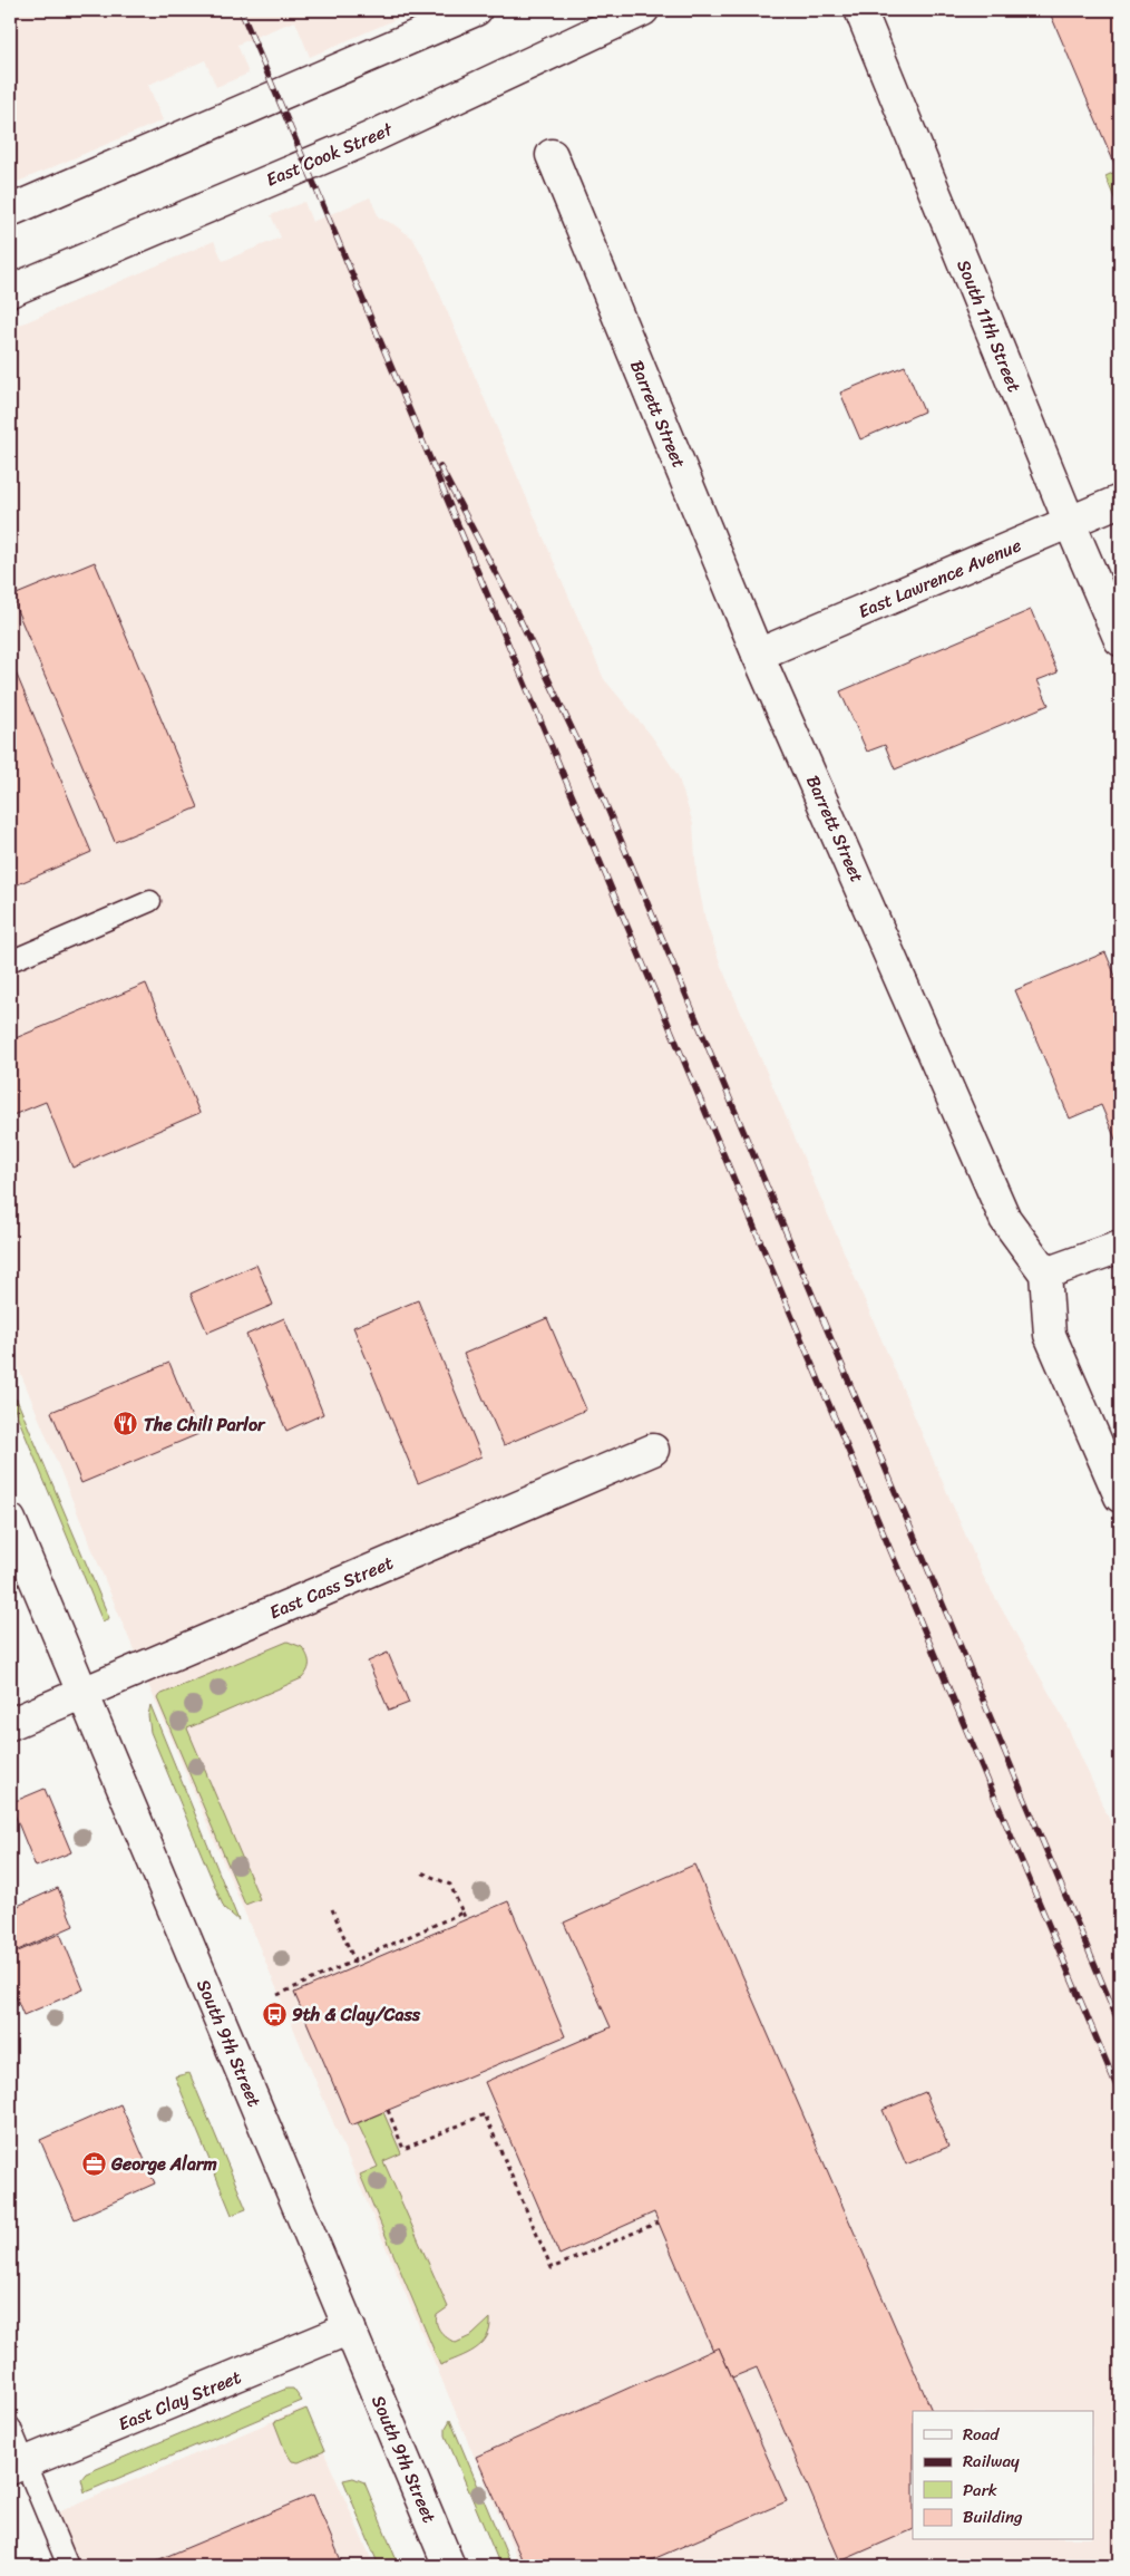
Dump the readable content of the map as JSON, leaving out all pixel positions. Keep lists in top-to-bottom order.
{
  "streets": {
    "street": [
      "East Cook Street",
      "South 11th Street",
      "Barrett Street",
      "East Lawrence Avenue",
      "East Cass Street",
      "South 9th Street",
      "East Clay Street"
    ]
  },
  "crossings": [
    ["South 11th Street", "East Lawrence Avenue"],
    ["Barrett Street", "East Lawrence Avenue"],
    ["East Cass Street", "South 9th Street"],
    ["South 9th Street", "East Clay Street"]
  ],
  "places": {
    "restaurant": ["The Chili Parlor"],
    "bus stop": ["9th & Clay/Cass"],
    "office": ["George Alarm"]
  },
  "legend": [
    "Road",
    "Railway",
    "Park",
    "Building"
  ]
}
